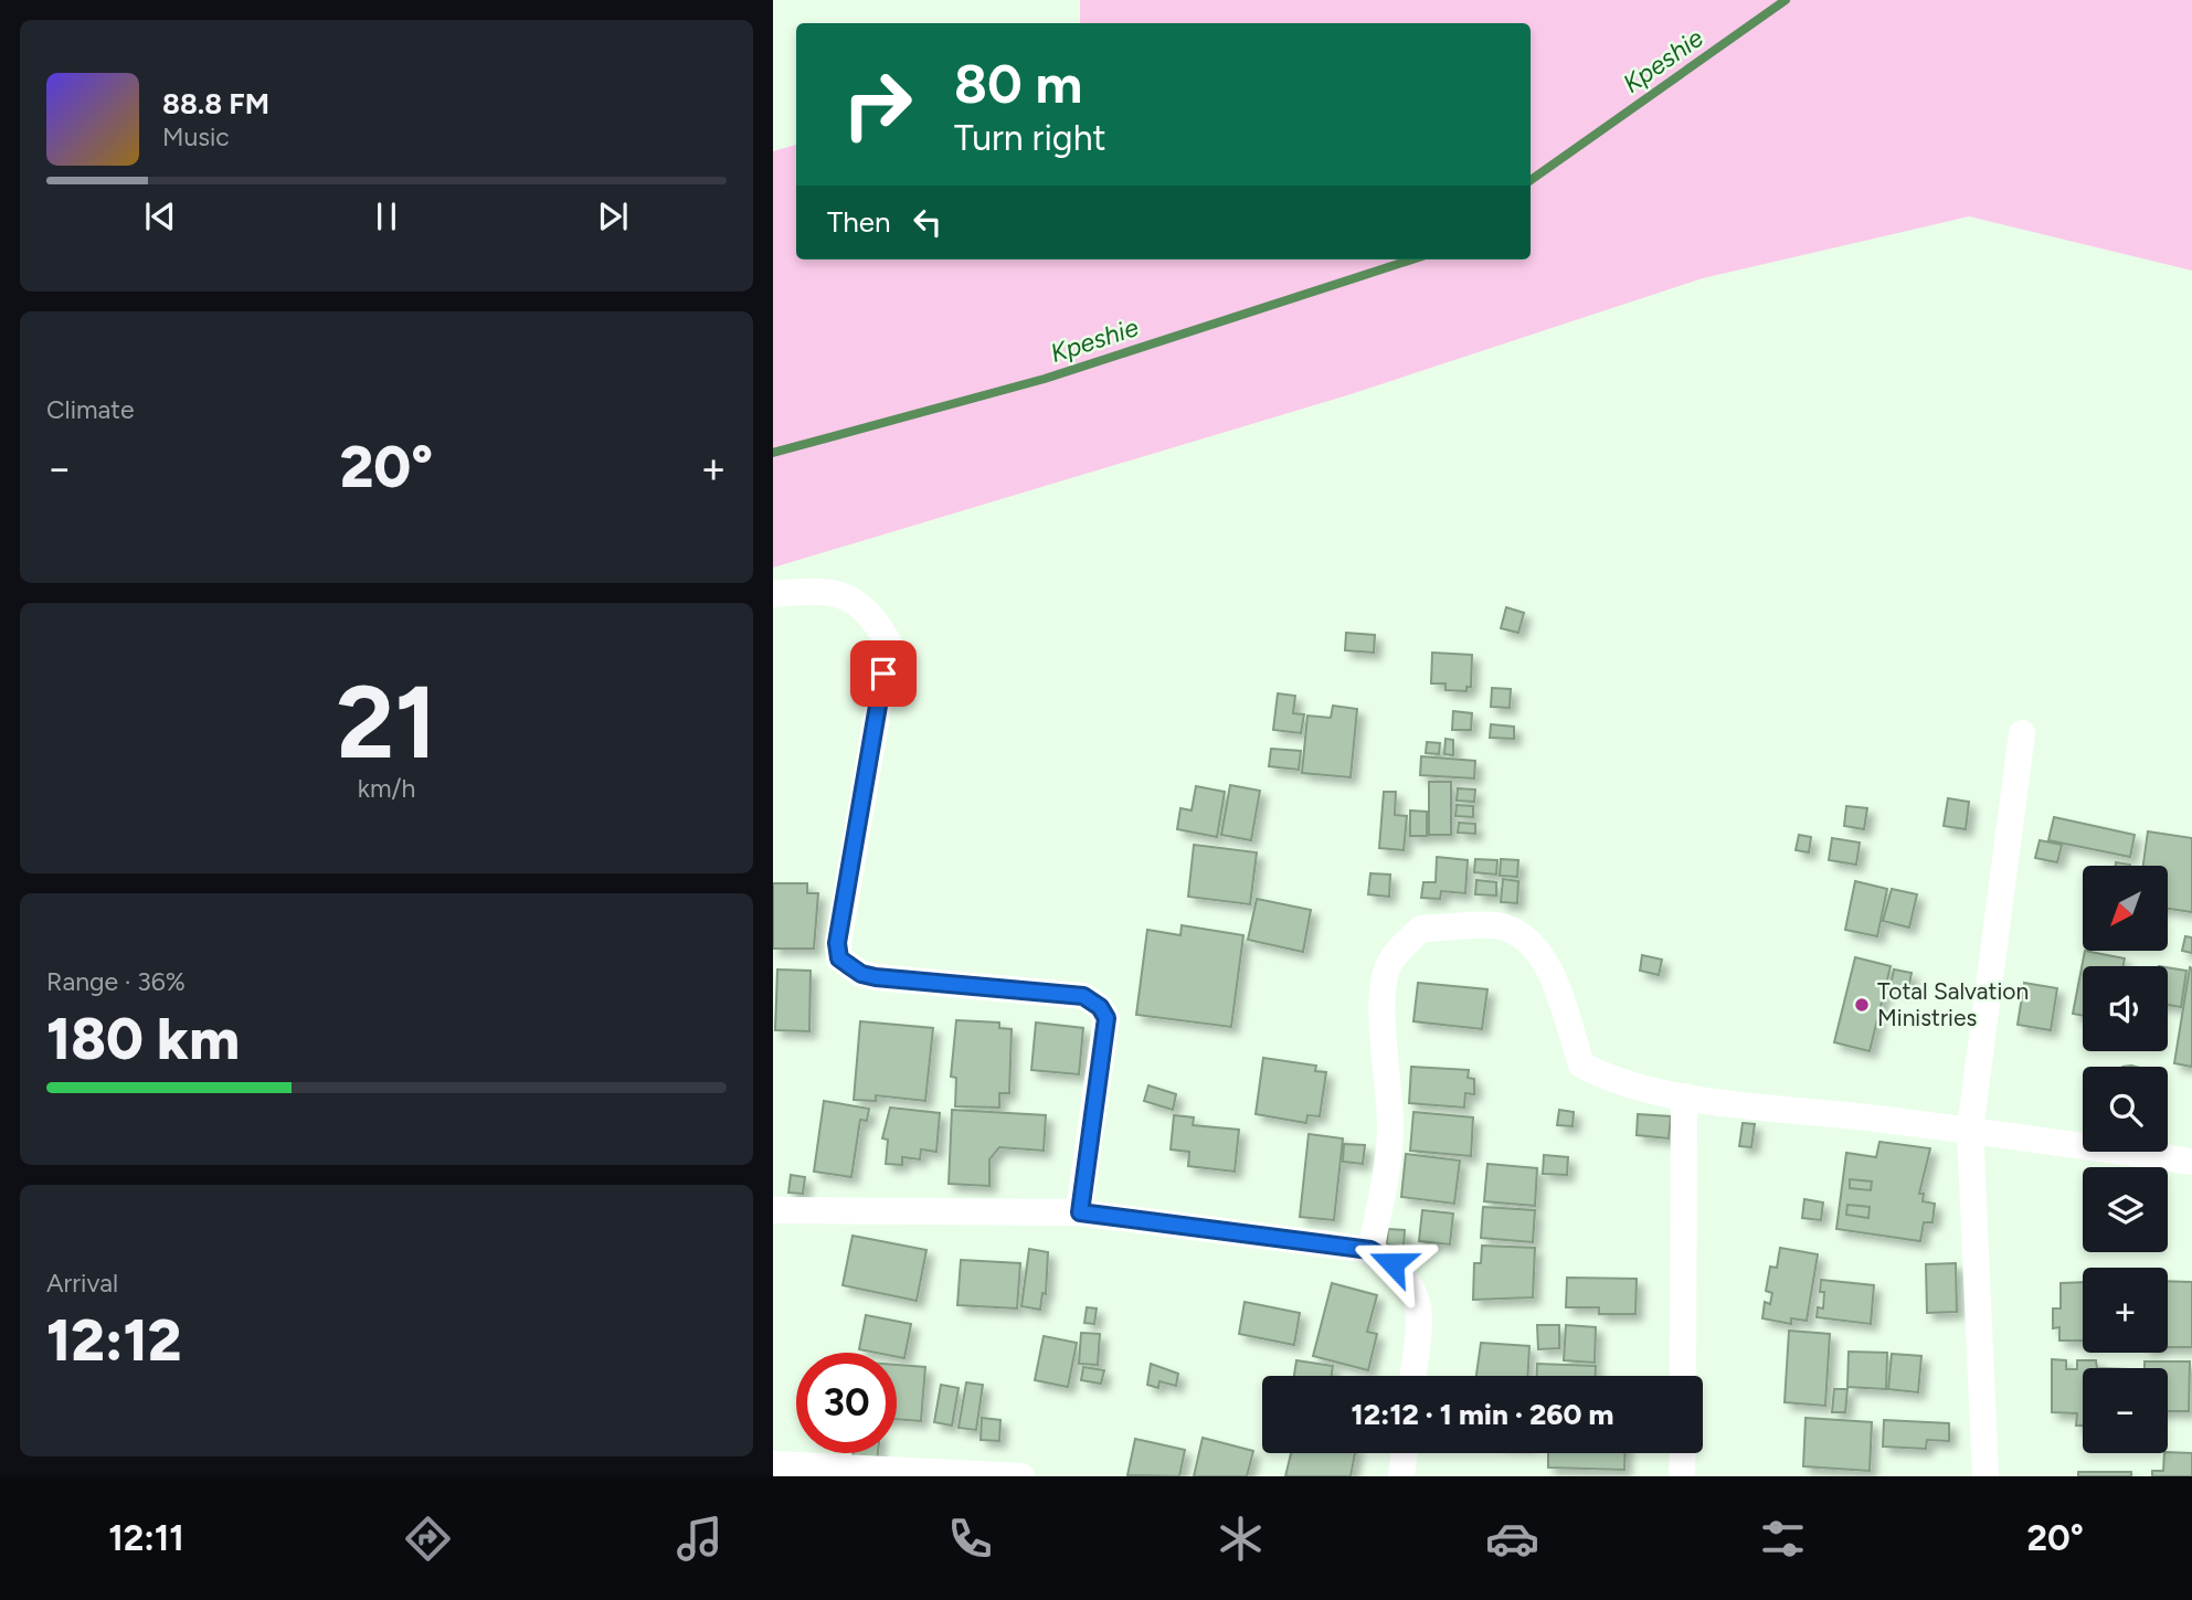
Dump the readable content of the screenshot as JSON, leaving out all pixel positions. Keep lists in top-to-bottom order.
{
  "water": ["Kpeshie"],
  "places": ["Total Salvation Ministries"],
  "north": "bottom left",
  "page": {
    "turn": ["80 m", "Turn right"],
    "song": ["88.8 FM", "Music"],
    "then": "Then",
    "tile": [
      "Climate",
      ["21", "km/h"],
      ["Range · 36%", "180 km"],
      ["Arrival", "12:12"]
    ],
    "heat": ["−", "20°", "+"],
    "map_buttons": ["+", "−"],
    "limit": "30",
    "trip": "12:12 · 1 min · 260 m",
    "tabs": ["12:11", "20°"]
  }
}
